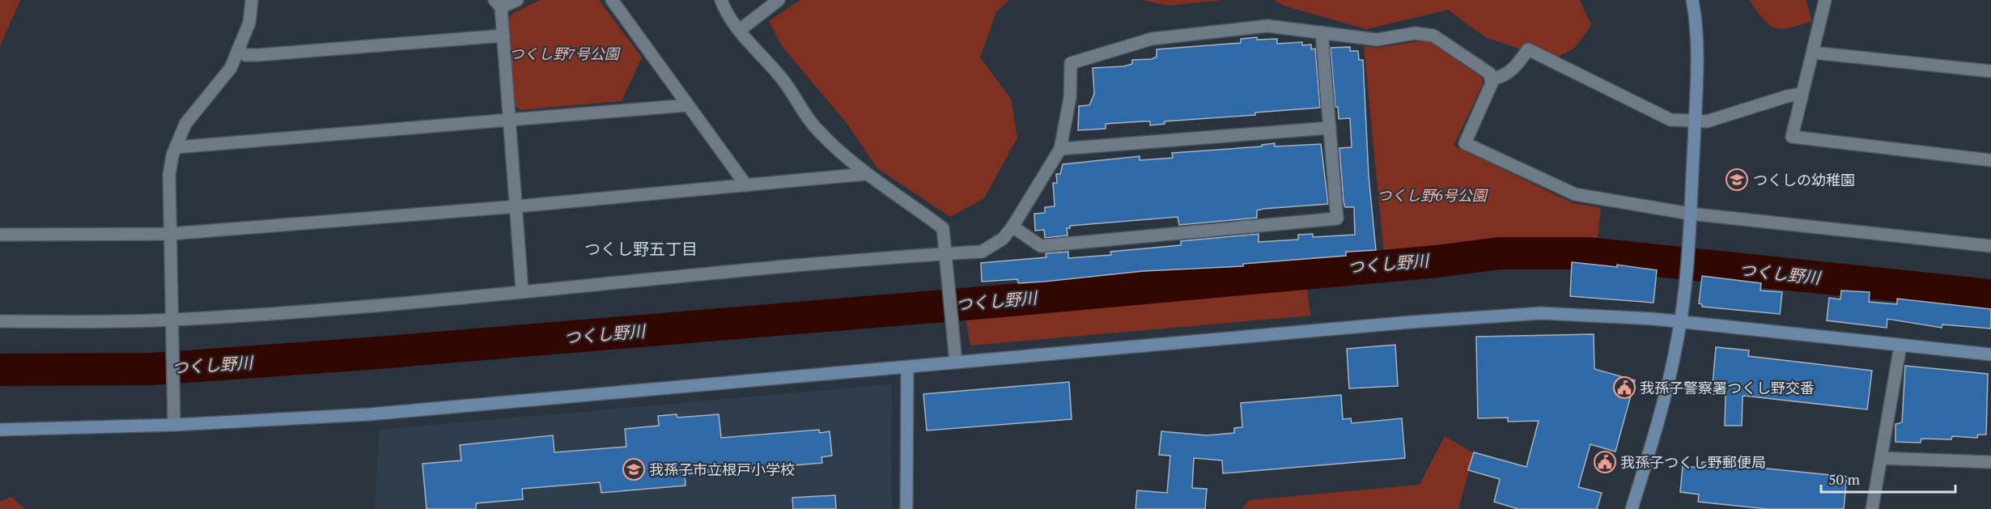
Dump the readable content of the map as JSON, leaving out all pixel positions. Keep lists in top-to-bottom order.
{
  "districts": ["つくし野五丁目"],
  "water": ["つくし野川"],
  "parks": ["つくし野7号公園", "つくし野6号公園"],
  "places": {
    "school or university": ["つくしの幼稚園", "我孫子市立根戸小学校"],
    "public building": ["我孫子警察署つくし野交番", "我孫子つくし野郵便局"]
  },
  "scale_bar": "50 m"
}
